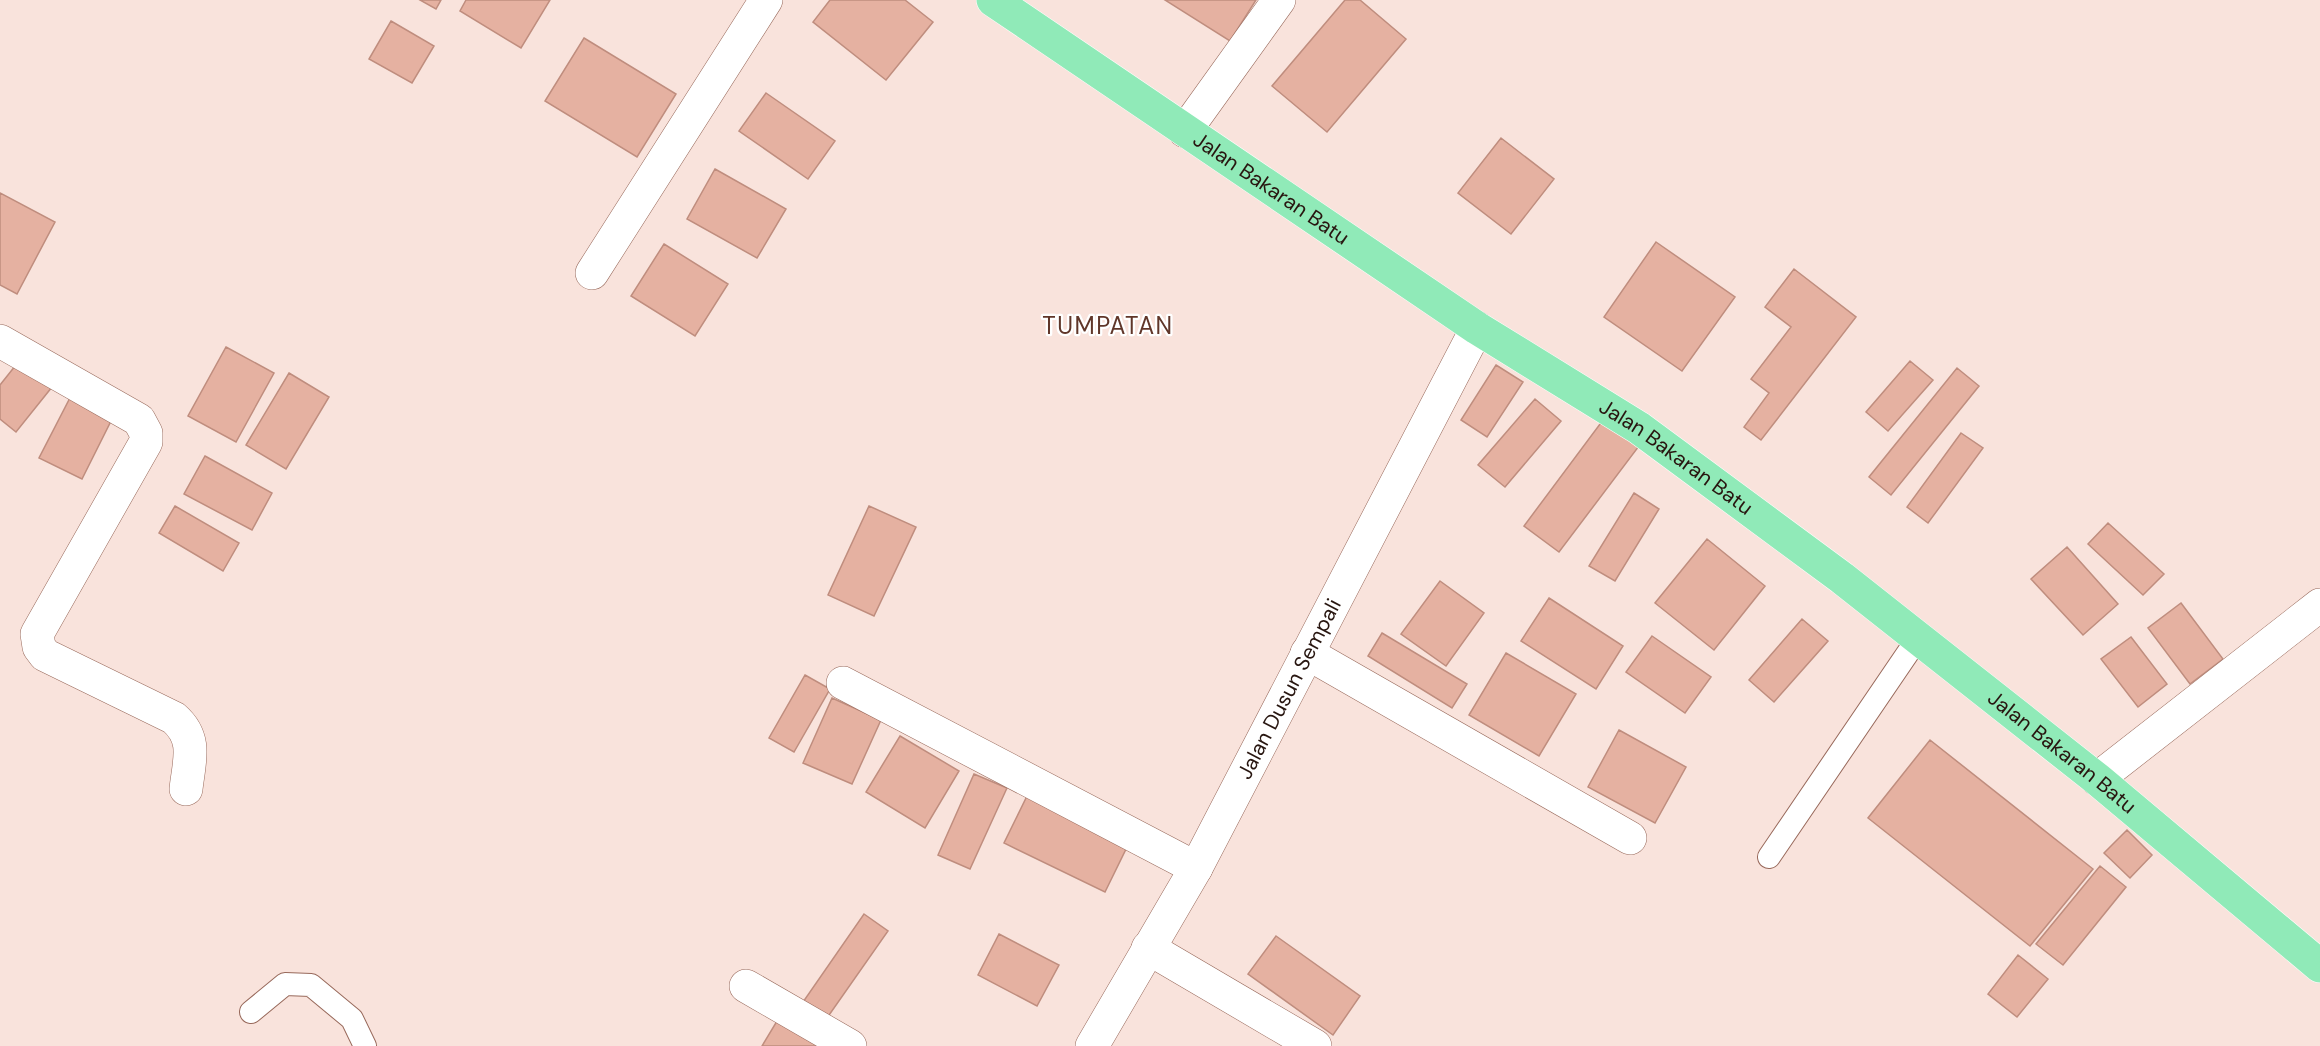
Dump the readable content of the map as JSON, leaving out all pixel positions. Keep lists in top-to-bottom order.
{
  "streets": {
    "highway": ["Jalan Bakaran Batu"],
    "street": ["Jalan Dusun Sempali"]
  },
  "crossings": [
    ["Jalan Bakaran Batu", "Jalan Dusun Sempali"]
  ],
  "districts": ["TUMPATAN"]
}
